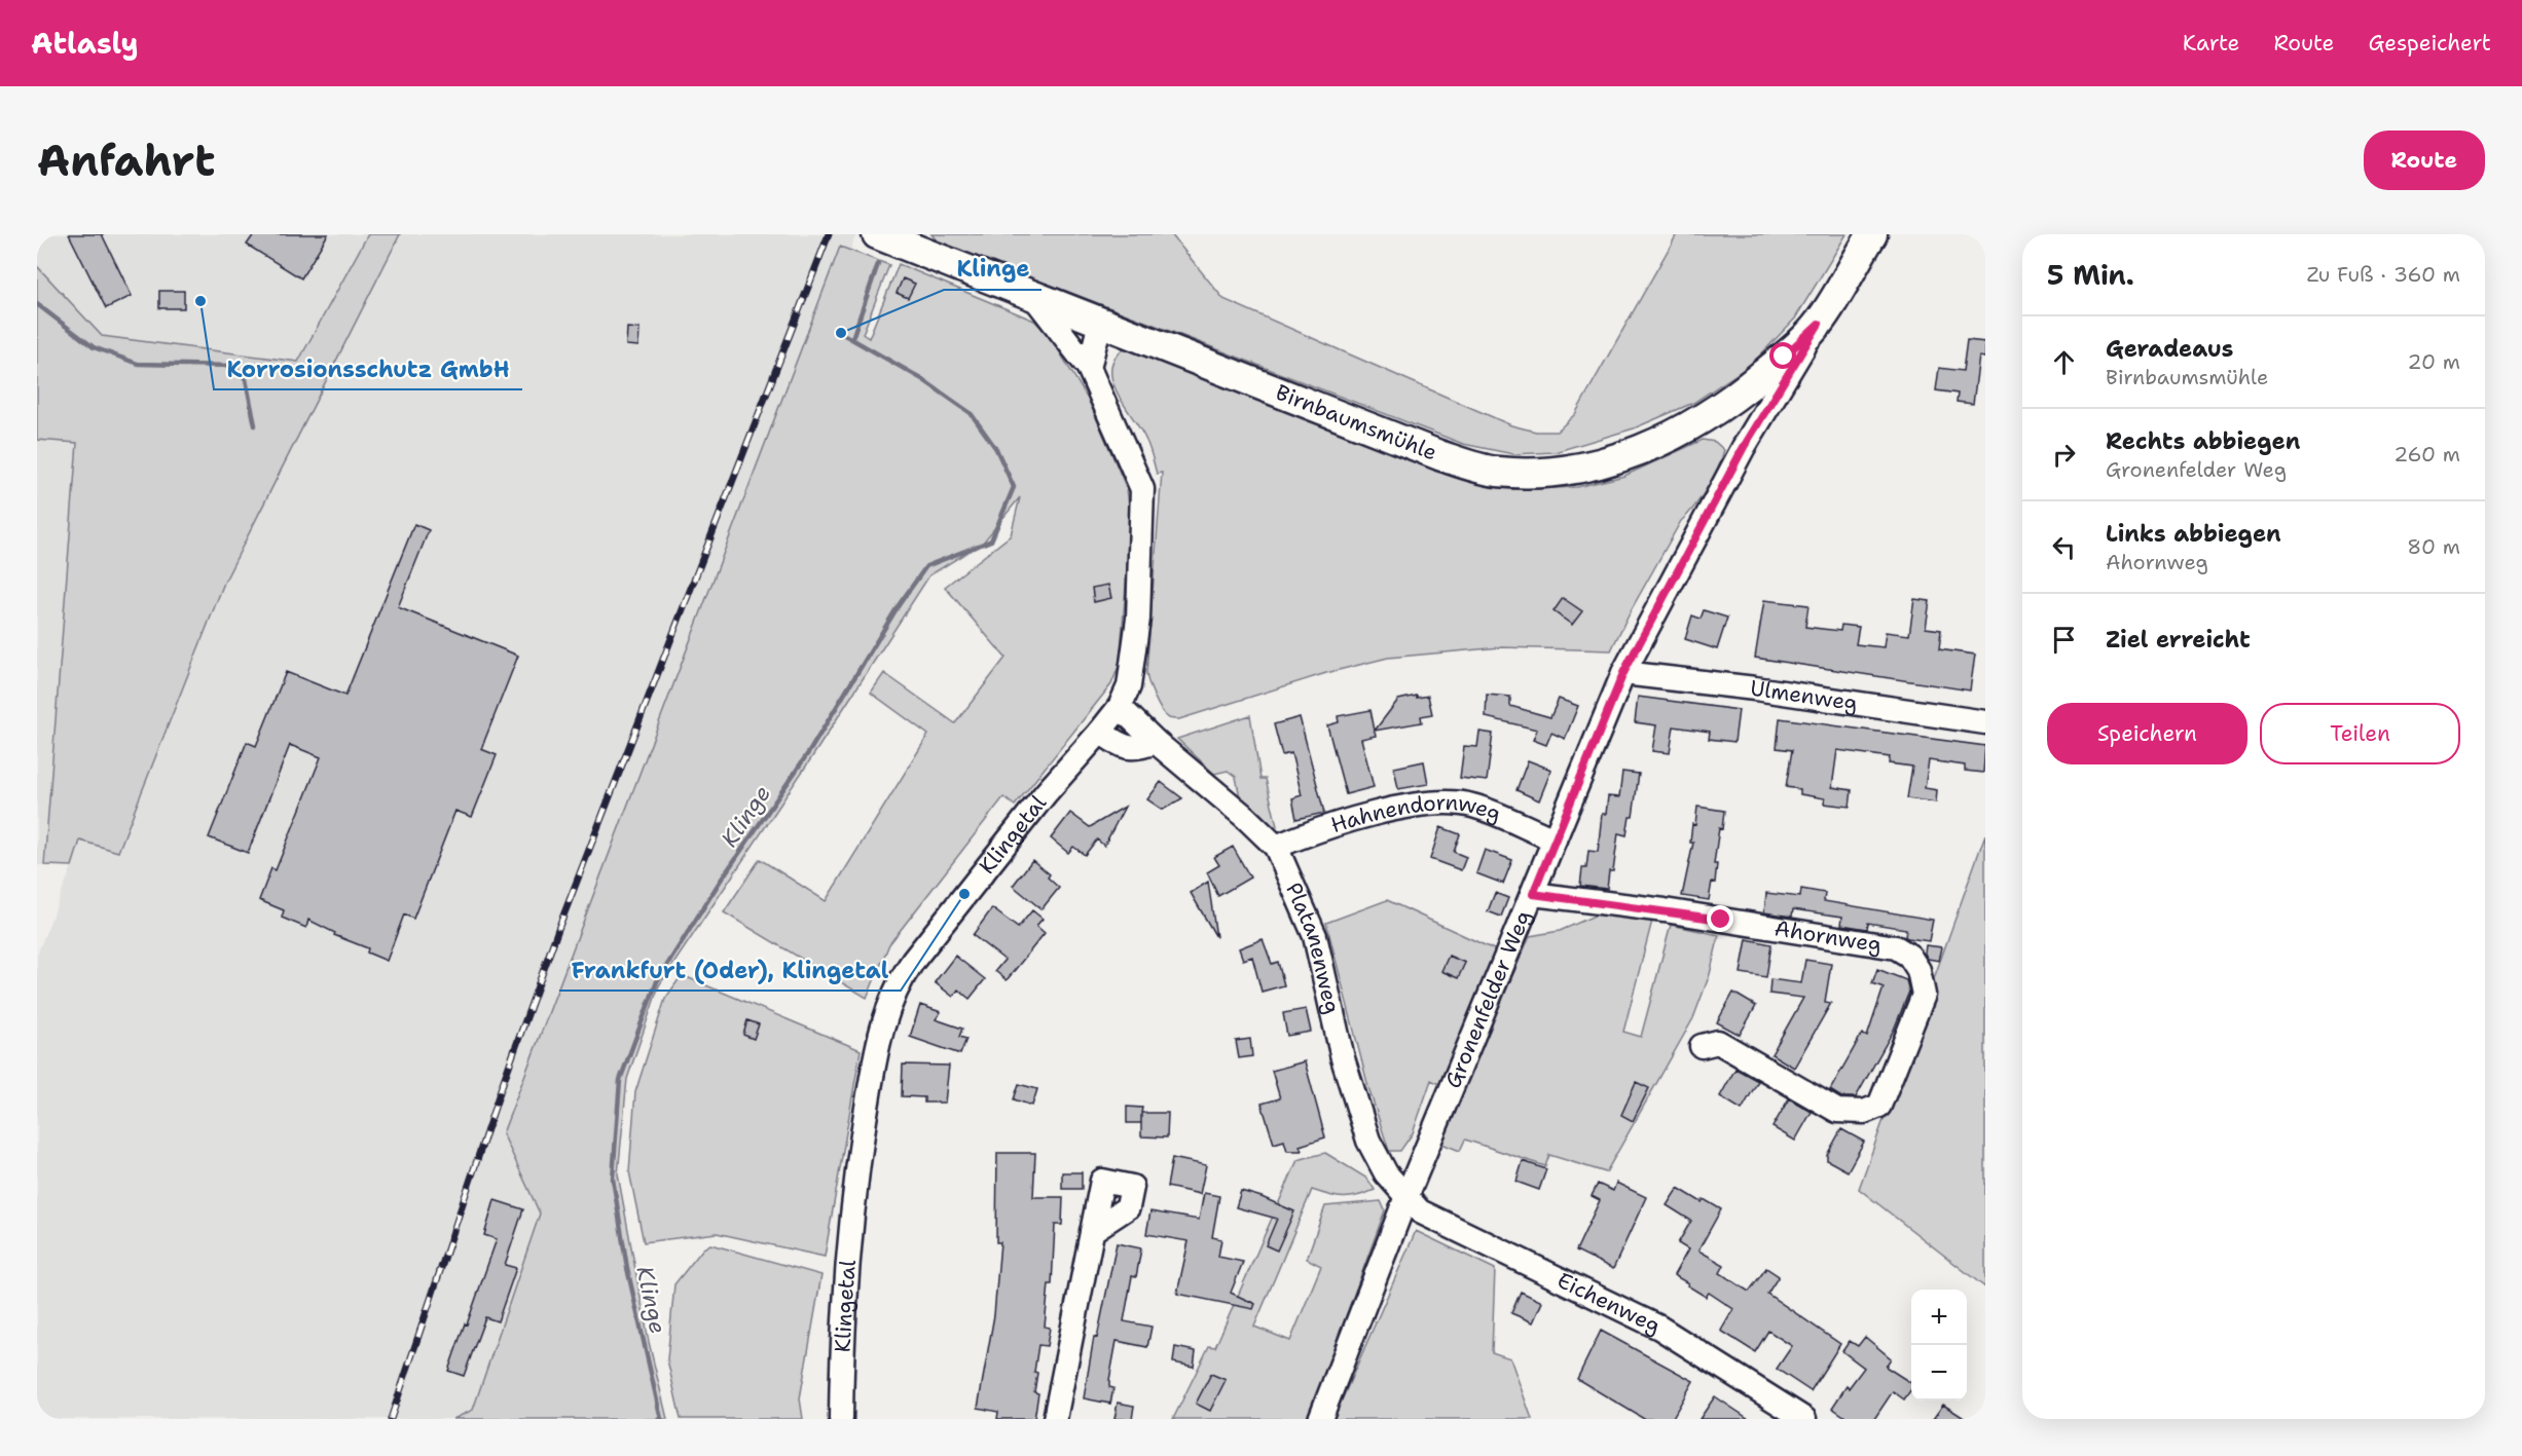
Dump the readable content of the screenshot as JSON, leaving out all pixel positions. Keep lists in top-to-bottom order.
{
  "streets": {
    "main road": ["Birnbaumsmühle", "Gronenfelder Weg"],
    "street": [
      "Ulmenweg",
      "Hahnendornweg",
      "Klingetal",
      "Ahornweg",
      "Platanenweg",
      "Eichenweg"
    ]
  },
  "crossings": [
    ["Birnbaumsmühle", "Klingetal"],
    ["Birnbaumsmühle", "Gronenfelder Weg"],
    ["Ulmenweg", "Gronenfelder Weg"],
    ["Hahnendornweg", "Platanenweg"],
    ["Hahnendornweg", "Gronenfelder Weg"],
    ["Klingetal", "Platanenweg"],
    ["Ahornweg", "Gronenfelder Weg"],
    ["Platanenweg", "Gronenfelder Weg"],
    ["Platanenweg", "Eichenweg"],
    ["Gronenfelder Weg", "Eichenweg"]
  ],
  "water": ["Klinge"],
  "places": ["Korrosionsschutz GmbH", "Klinge", "Frankfurt (Oder), Klingetal"],
  "page": {
    "header": "Atlasly",
    "nav": ["Karte", "Route", "Gespeichert"],
    "buttons": [
      "Route",
      ["Speichern", "Teilen"]
    ],
    "title": "Anfahrt",
    "heading": ["5 Min.", "Zu Fuß · 360 m"],
    "list": [
      ["Geradeaus", "Birnbaumsmühle", "20 m"],
      ["Rechts abbiegen", "Gronenfelder Weg", "260 m"],
      ["Links abbiegen", "Ahornweg", "80 m"],
      "Ziel erreicht"
    ],
    "map_buttons": ["+", "−"]
  }
}
